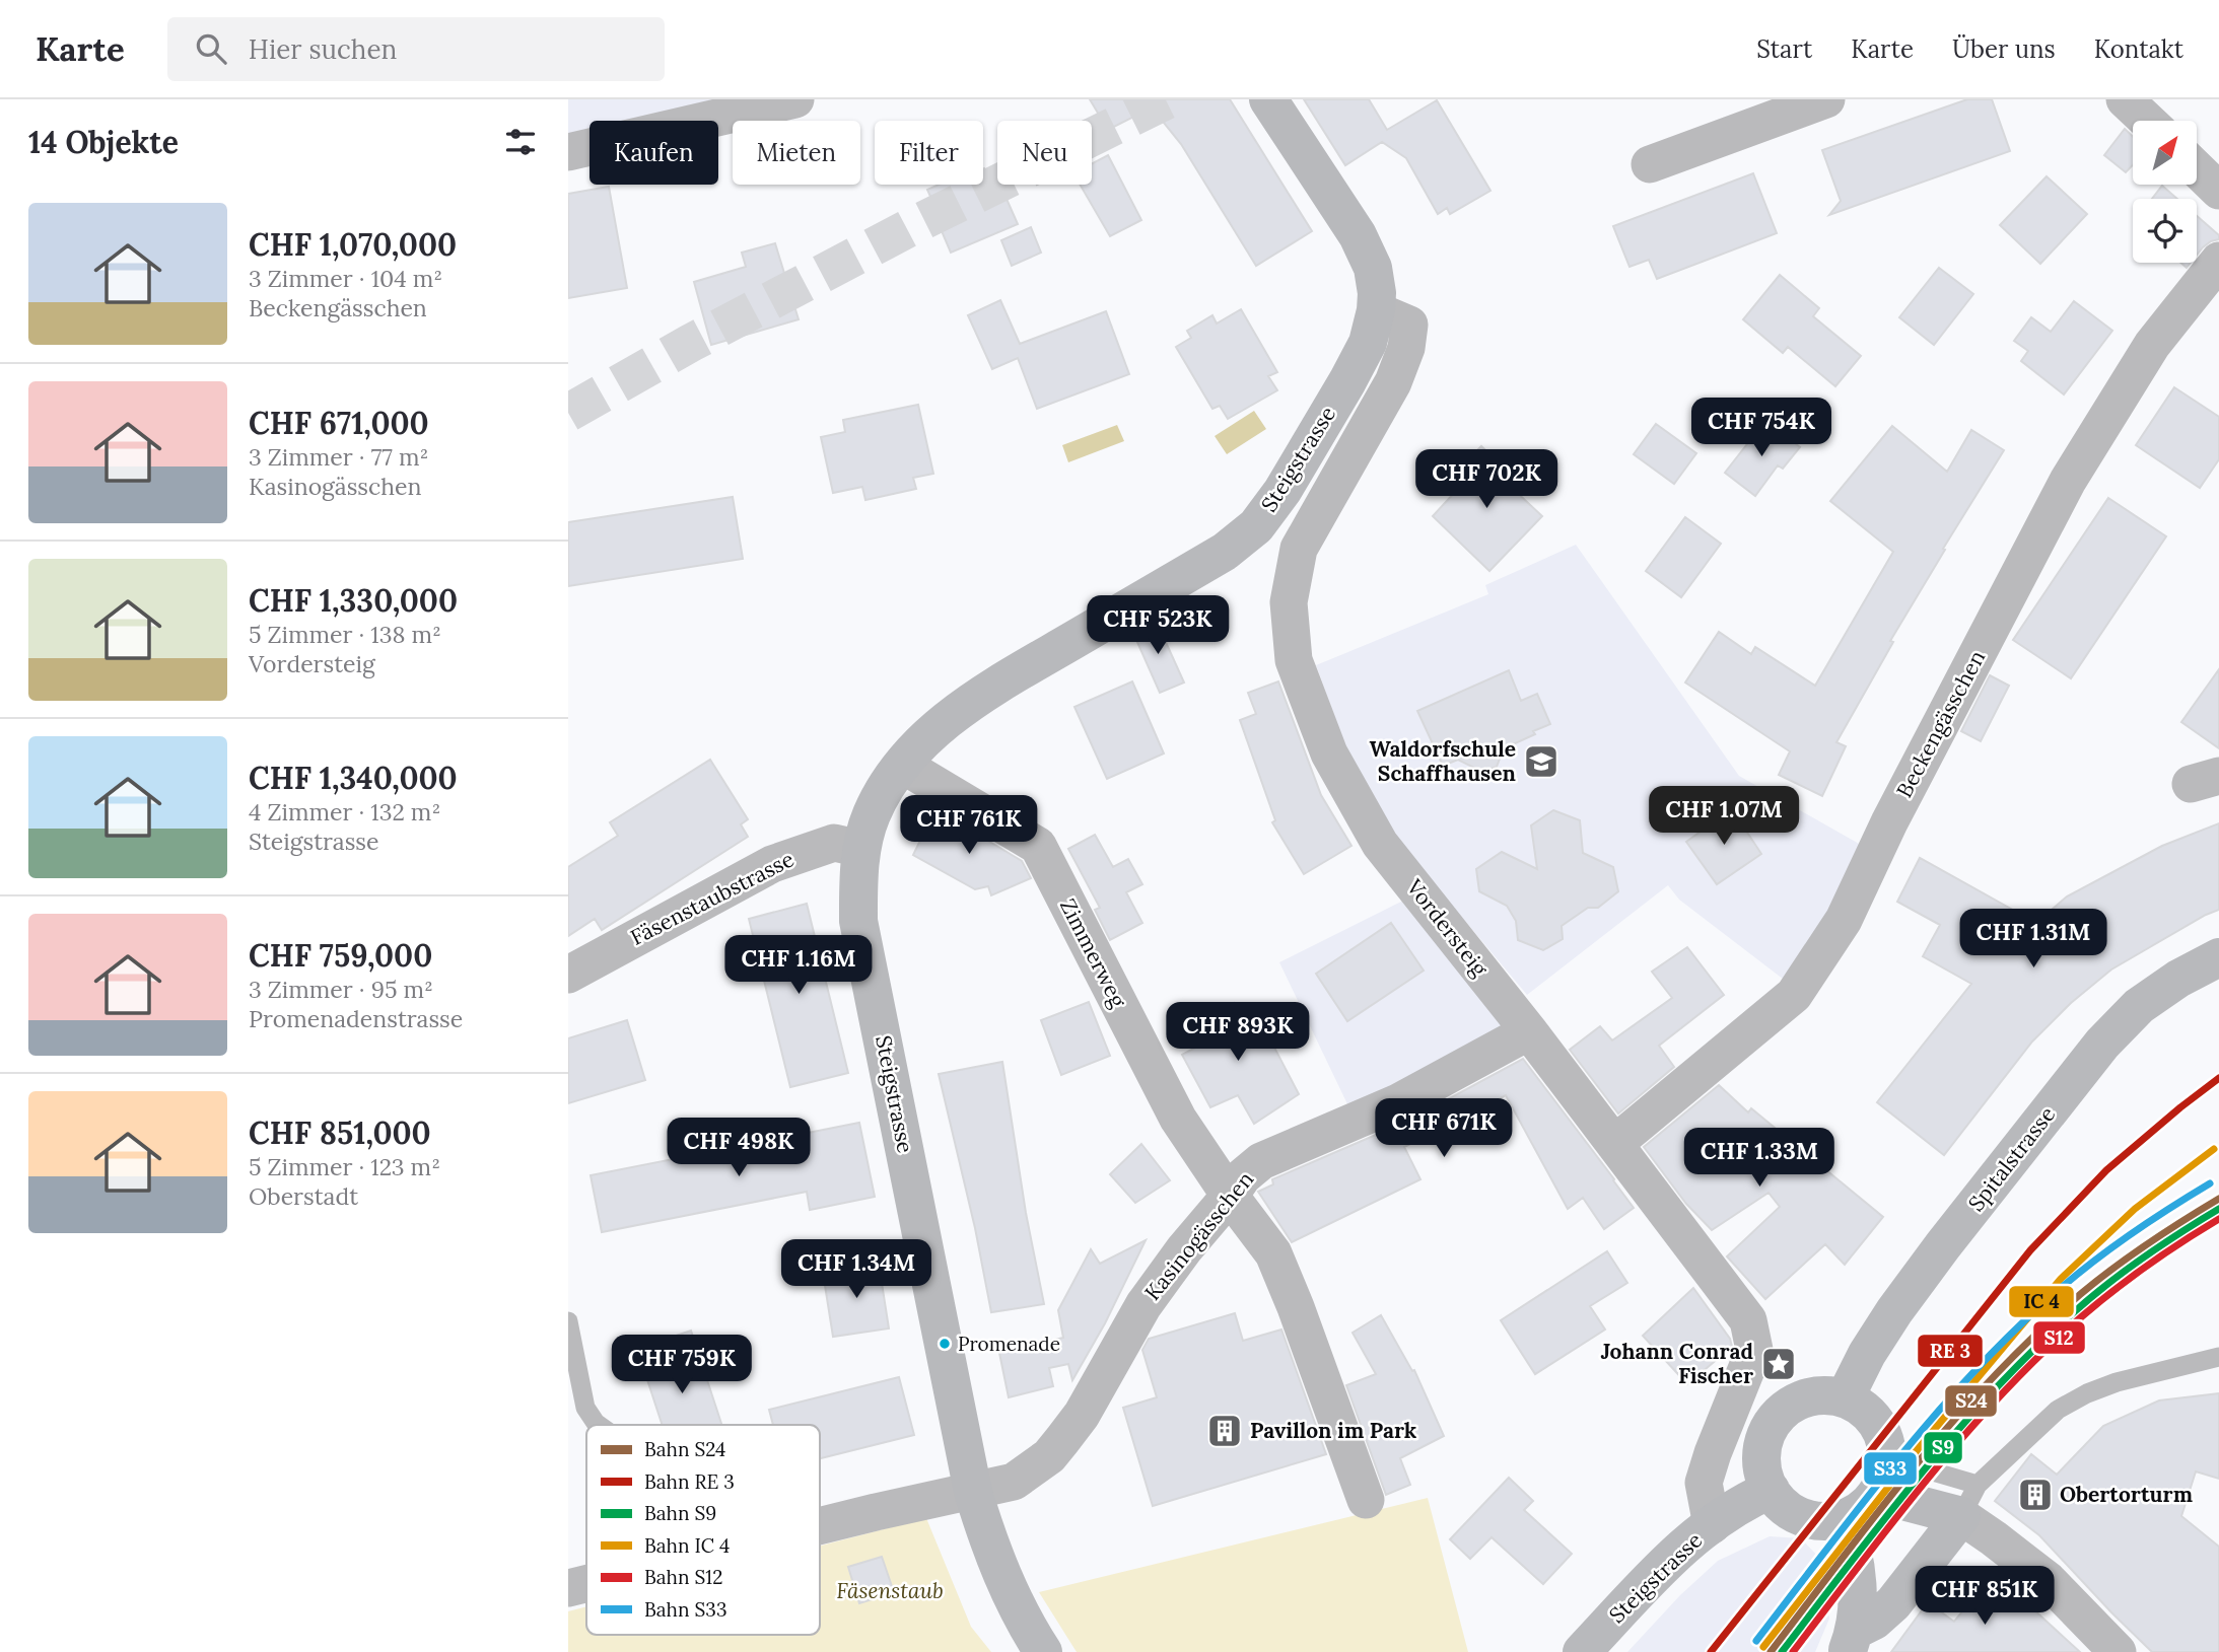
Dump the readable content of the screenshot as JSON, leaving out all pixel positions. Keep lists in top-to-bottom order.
{
  "streets": {
    "street": [
      "Steigstrasse",
      "Beckengässchen",
      "Fäsenstaubstrasse",
      "Vordersteig",
      "Zimmerweg",
      "Spitalstrasse",
      "Kasinogässchen"
    ]
  },
  "crossings": [
    ["Steigstrasse", "Fäsenstaubstrasse"],
    ["Steigstrasse", "Vordersteig"],
    ["Steigstrasse", "Zimmerweg"],
    ["Steigstrasse", "Spitalstrasse"],
    ["Steigstrasse", "Kasinogässchen"],
    ["Beckengässchen", "Vordersteig"],
    ["Vordersteig", "Kasinogässchen"],
    ["Zimmerweg", "Kasinogässchen"]
  ],
  "parks": ["Fäsenstaub"],
  "places": {
    "school or university": ["Waldorfschule Schaffhausen"],
    "other": ["Promenade"],
    "place": ["Johann Conrad Fischer"],
    "building": ["Pavillon im Park", "Obertorturm"]
  },
  "lines": [
    "rail line S33",
    "rail line S24",
    "rail line S9",
    "rail line S12"
  ],
  "legend": [
    "Bahn S24",
    "Bahn RE 3",
    "Bahn S9",
    "Bahn IC 4",
    "Bahn S12",
    "Bahn S33"
  ],
  "north": "top right",
  "page": {
    "header": "Karte",
    "search": "Hier suchen",
    "nav": [
      "Start",
      "Karte",
      "Über uns",
      "Kontakt"
    ],
    "heading": "14 Objekte",
    "chip": [
      "Kaufen",
      "Mieten",
      "Filter",
      "Neu"
    ],
    "list": [
      {
        "name": "CHF 1,070,000",
        "note": "3 Zimmer · 104 m² · Beckengässchen"
      },
      {
        "name": "CHF 671,000",
        "note": "3 Zimmer · 77 m² · Kasinogässchen"
      },
      {
        "name": "CHF 1,330,000",
        "note": "5 Zimmer · 138 m² · Vordersteig"
      },
      {
        "name": "CHF 1,340,000",
        "note": "4 Zimmer · 132 m² · Steigstrasse"
      },
      {
        "name": "CHF 759,000",
        "note": "3 Zimmer · 95 m² · Promenadenstrasse"
      },
      {
        "name": "CHF 851,000",
        "note": "5 Zimmer · 123 m² · Oberstadt"
      }
    ],
    "price": [
      "CHF 754K",
      "CHF 702K",
      "CHF 523K",
      "CHF 1.07M",
      "CHF 761K",
      "CHF 1.31M",
      "CHF 1.16M",
      "CHF 893K",
      "CHF 671K",
      "CHF 498K",
      "CHF 1.33M",
      "CHF 1.34M",
      "CHF 759K",
      "CHF 851K"
    ]
  }
}
